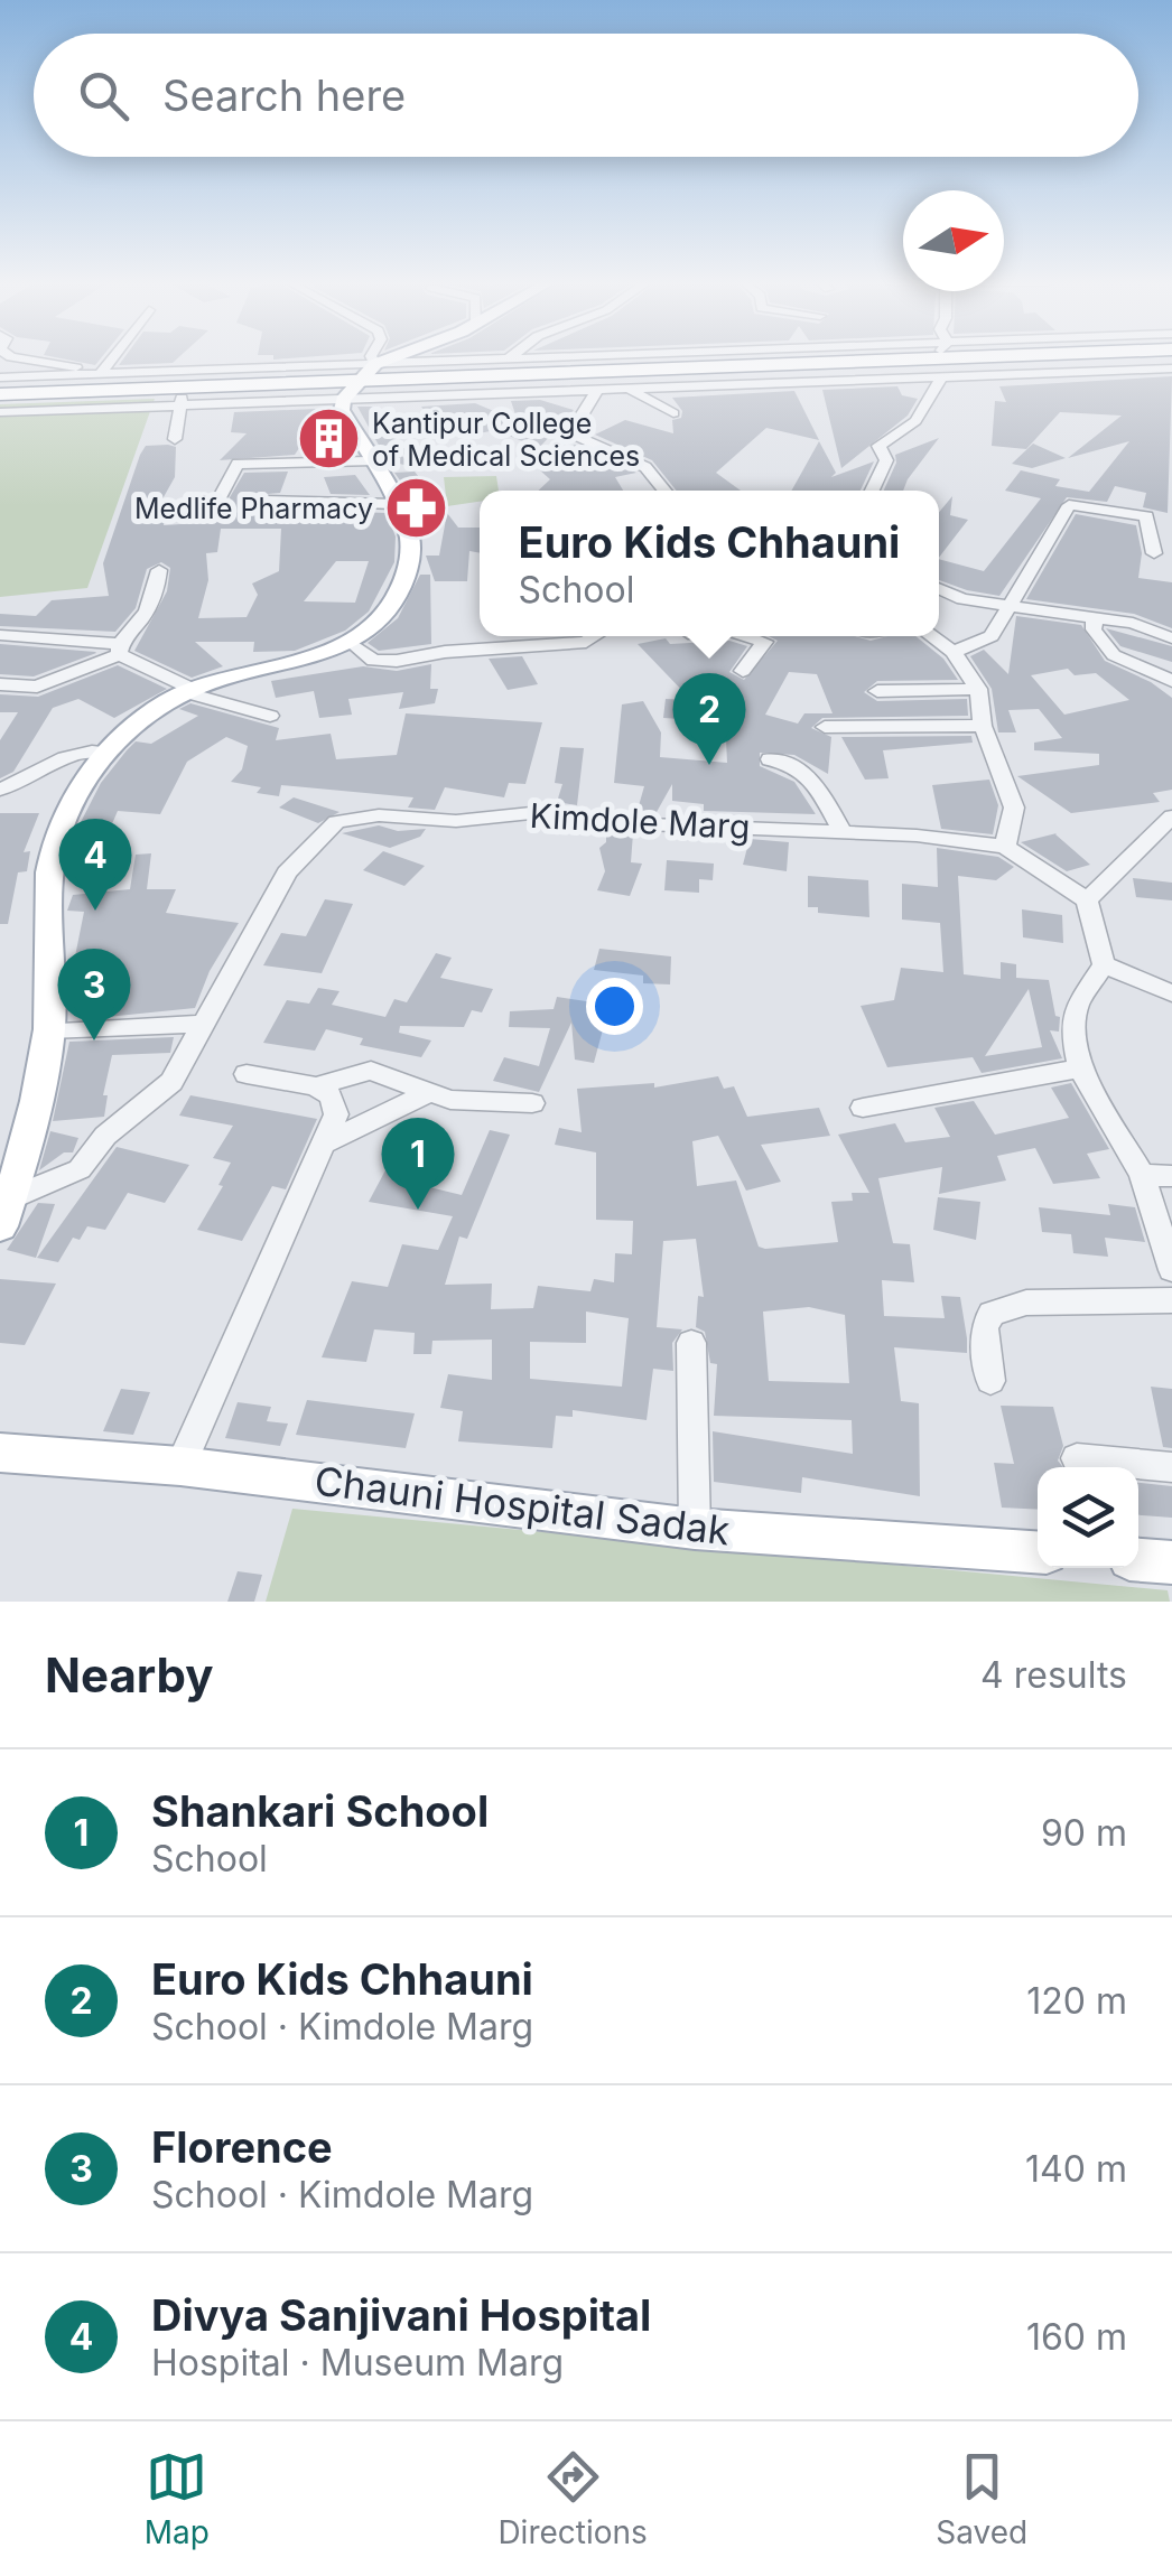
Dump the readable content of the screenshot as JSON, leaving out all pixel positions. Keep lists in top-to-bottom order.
{
  "streets": {
    "main road": ["Chauni Hospital Sadak"],
    "street": ["Kimdole Marg"]
  },
  "places": {
    "building": ["Kantipur College of Medical Sciences"],
    "pharmacy": ["Medlife Pharmacy"]
  },
  "north": "right",
  "page": {
    "search": "Search here",
    "popup": ["Euro Kids Chhauni", "School"],
    "pins": [
      "2",
      "4",
      "3",
      "1"
    ],
    "heading": ["Nearby", "4 results"],
    "list": [
      {
        "mark": "1",
        "name": "Shankari School",
        "note": "School",
        "value": "90 m"
      },
      {
        "mark": "2",
        "name": "Euro Kids Chhauni",
        "note": "School · Kimdole Marg",
        "value": "120 m"
      },
      {
        "mark": "3",
        "name": "Florence",
        "note": "School · Kimdole Marg",
        "value": "140 m"
      },
      {
        "mark": "4",
        "name": "Divya Sanjivani Hospital",
        "note": "Hospital · Museum Marg",
        "value": "160 m"
      }
    ],
    "nav": ["Map", "Directions", "Saved"]
  }
}
